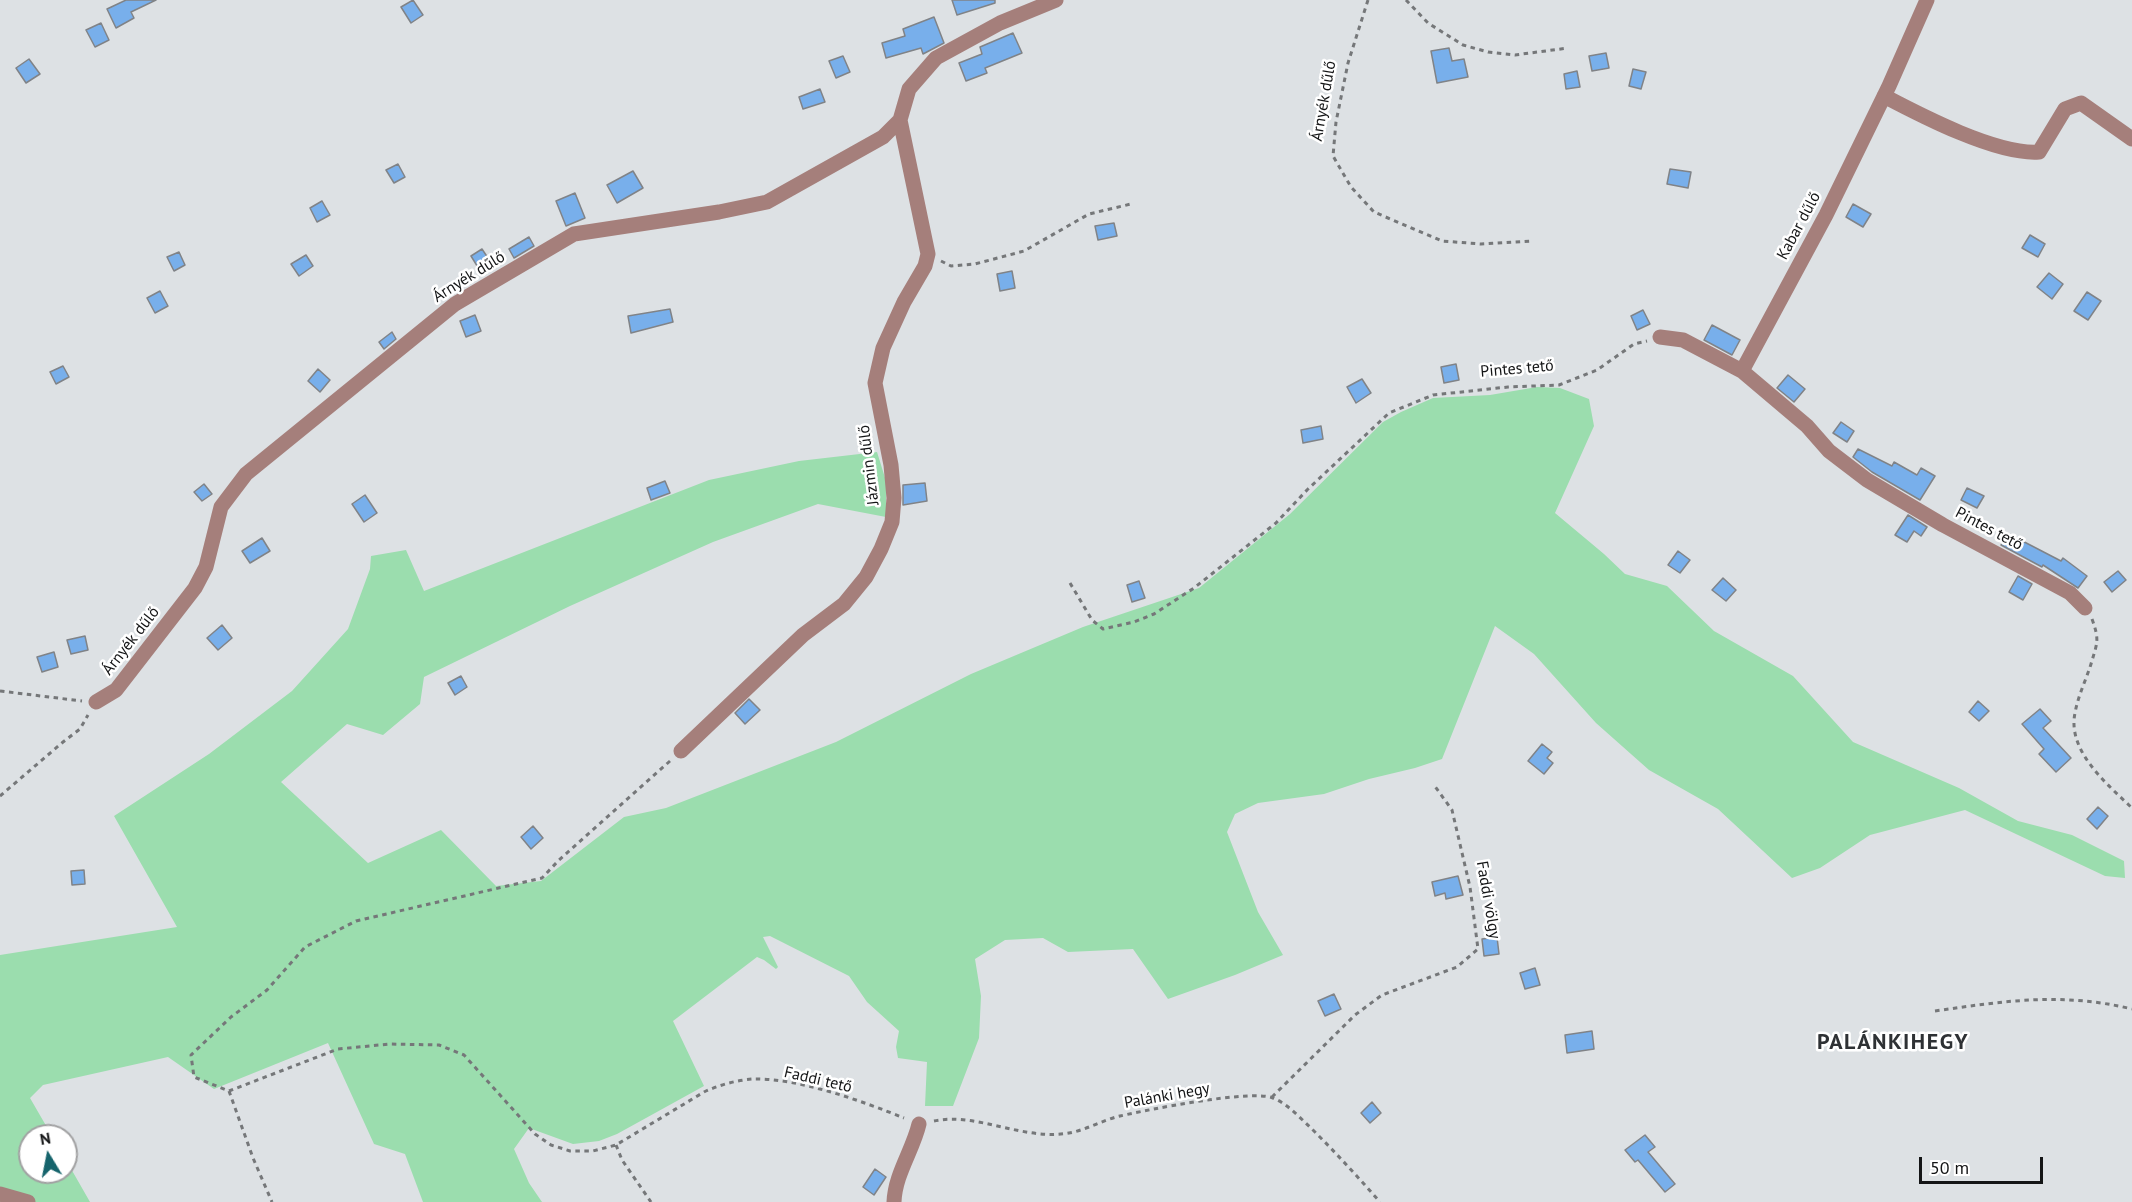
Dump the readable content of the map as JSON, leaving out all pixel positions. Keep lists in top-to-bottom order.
{
  "streets": {
    "street": [
      "Árnyék dűlő",
      "Kabar dűlő",
      "Pintes tető",
      "Jázmin dűlő"
    ],
    "path": ["Faddi völgy", "Faddi tető", "Palánki hegy"]
  },
  "crossings": [
    ["Kabar dűlő", "Pintes tető"],
    ["Faddi völgy", "Palánki hegy"],
    ["Faddi tető", "Palánki hegy"]
  ],
  "districts": ["PALÁNKIHEGY"],
  "scale_bar": "50 m",
  "north": "top"
}
